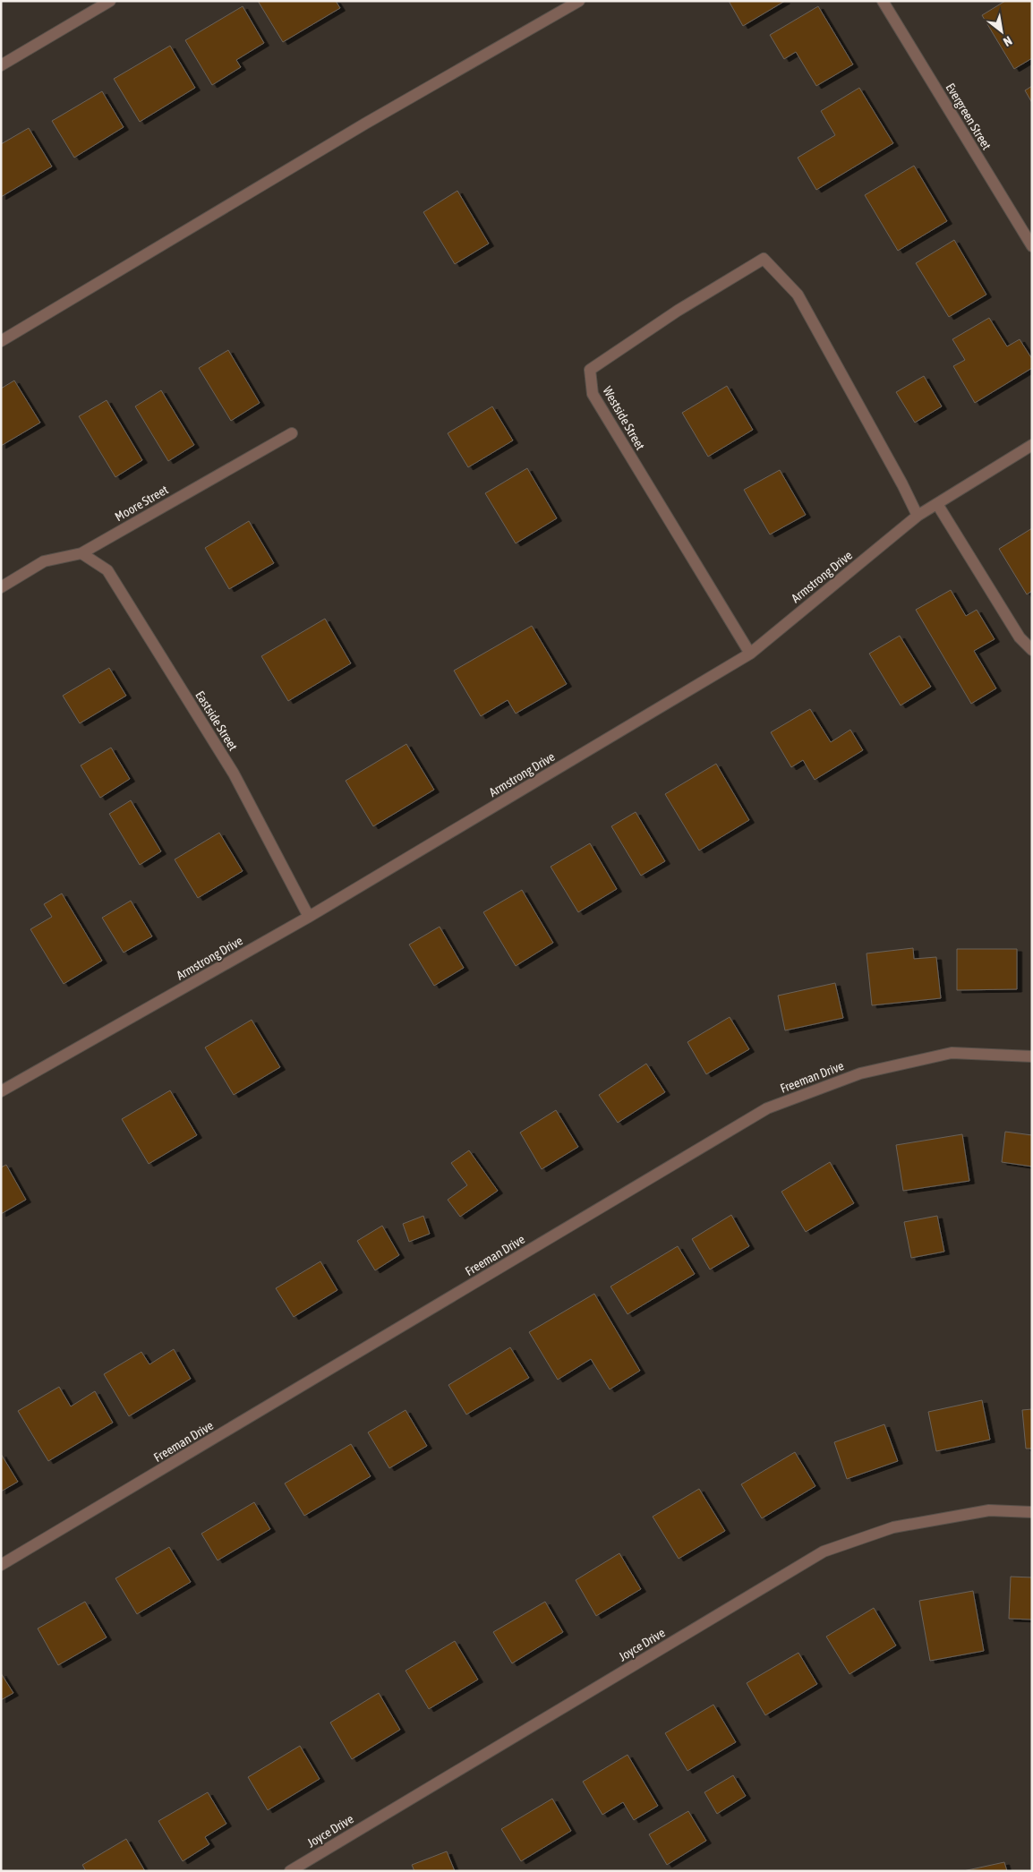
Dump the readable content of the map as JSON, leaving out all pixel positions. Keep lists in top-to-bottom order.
{
  "streets": {
    "street": [
      "Evergreen Street",
      "Westside Street",
      "Moore Street",
      "Armstrong Drive",
      "Eastside Street",
      "Freeman Drive",
      "Joyce Drive"
    ]
  },
  "crossings": [
    ["Westside Street", "Armstrong Drive"],
    ["Moore Street", "Eastside Street"],
    ["Armstrong Drive", "Eastside Street"]
  ],
  "north": "bottom right"
}
